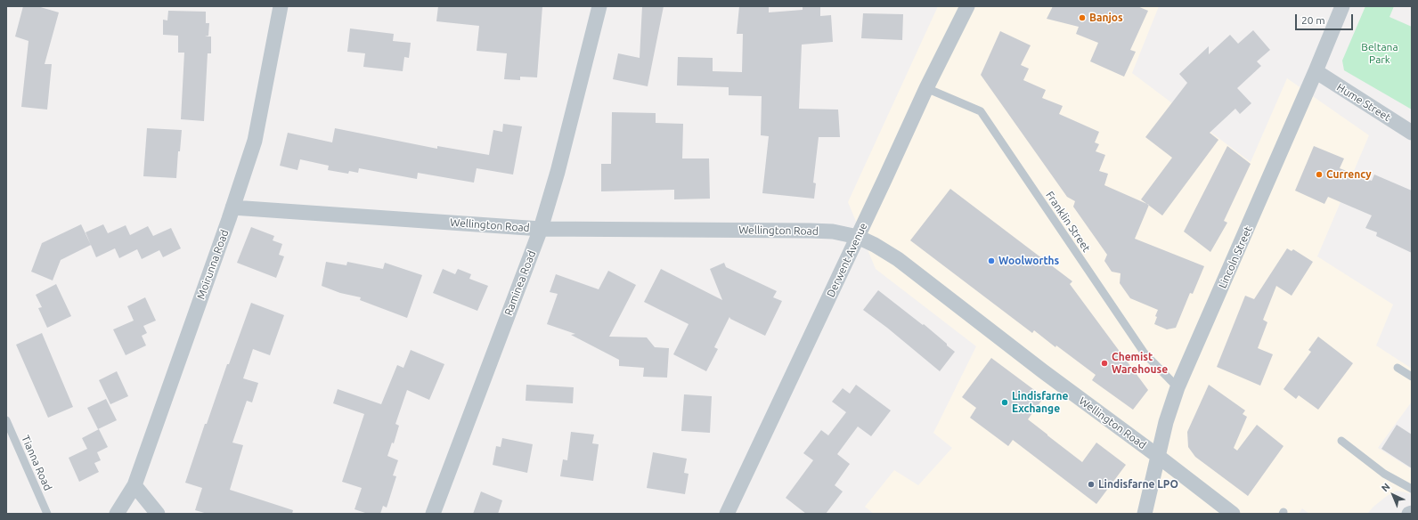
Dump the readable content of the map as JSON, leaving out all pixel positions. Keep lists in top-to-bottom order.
{
  "streets": {
    "street": [
      "Hume Street",
      "Wellington Road",
      "Lincoln Street",
      "Derwent Avenue",
      "Moirunna Road",
      "Raminea Road"
    ],
    "lane": ["Franklin Street", "Tianna Road"]
  },
  "crossings": [
    ["Hume Street", "Lincoln Street"],
    ["Franklin Street", "Lincoln Street"],
    ["Franklin Street", "Derwent Avenue"],
    ["Wellington Road", "Lincoln Street"],
    ["Wellington Road", "Derwent Avenue"],
    ["Wellington Road", "Moirunna Road"],
    ["Wellington Road", "Raminea Road"]
  ],
  "parks": ["Beltana Park"],
  "places": [
    "Banjos",
    "Currency",
    "Woolworths",
    "Chemist Warehouse",
    "Lindisfarne Exchange",
    "Lindisfarne LPO"
  ],
  "scale_bar": "20 m",
  "north": "top left"
}
